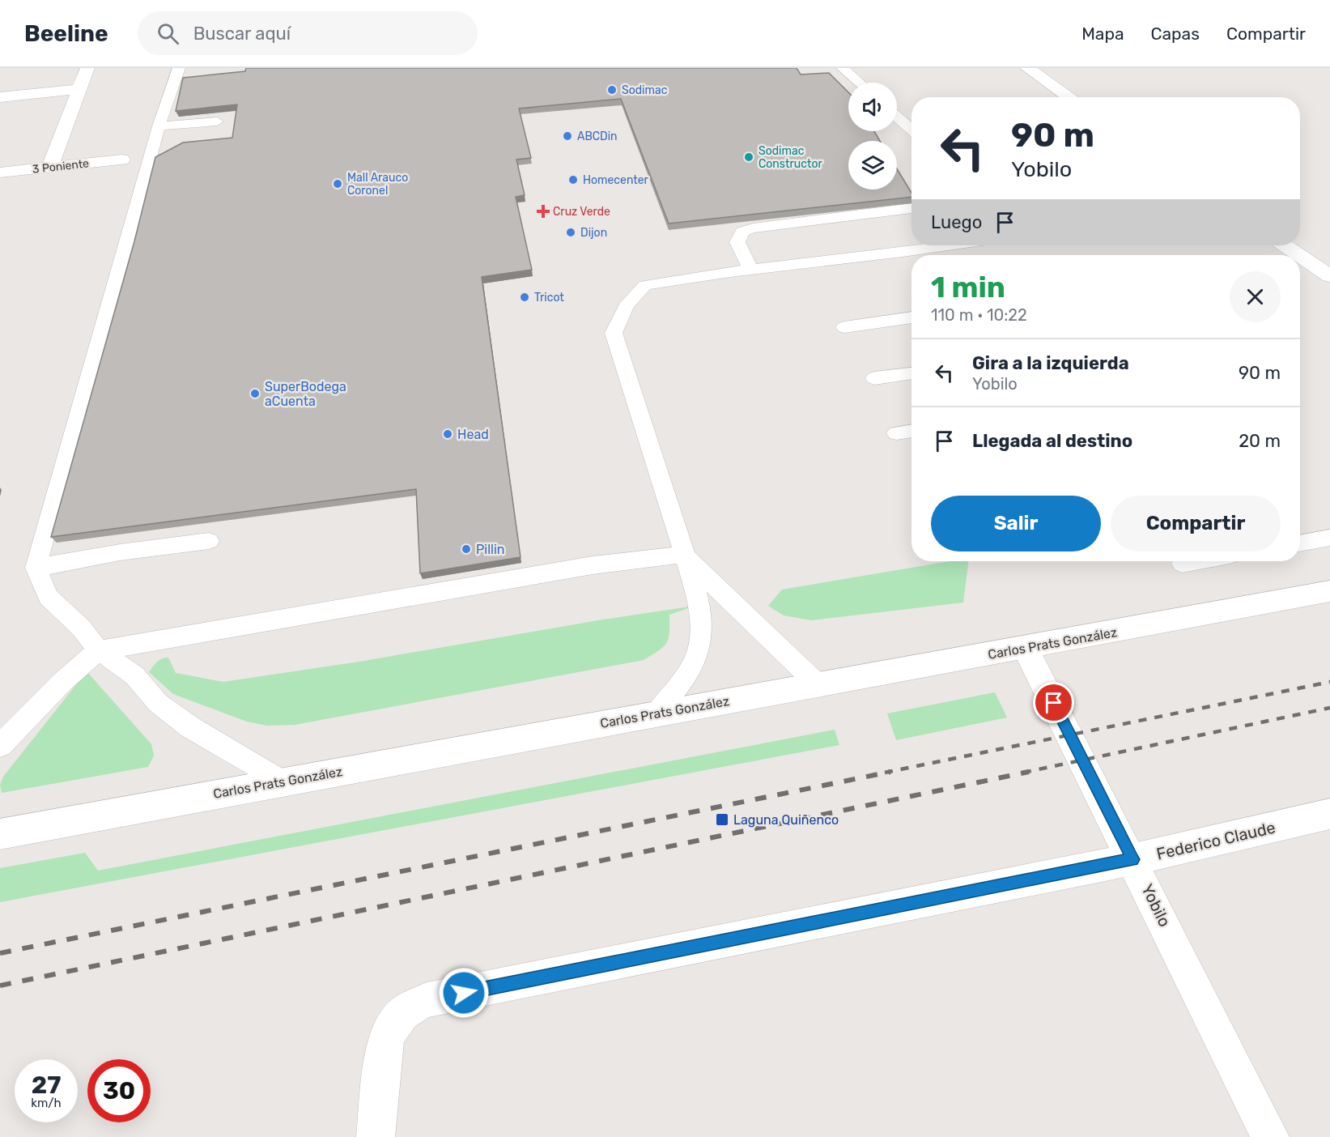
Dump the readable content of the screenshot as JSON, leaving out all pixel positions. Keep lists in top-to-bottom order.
{
  "streets": {
    "street": [
      "3 Poniente",
      "Carlos Prats González",
      "Federico Claude",
      "Yobilo"
    ]
  },
  "crossings": [
    ["Carlos Prats González", "Yobilo"],
    ["Federico Claude", "Yobilo"]
  ],
  "places": {
    "other": [
      "Sodimac",
      "ABCDin",
      "Sodimac Constructor",
      "Homecenter",
      "Mall Arauco Coronel",
      "Dijon",
      "Tricot",
      "SuperBodega aCuenta",
      "Head",
      "Pillin"
    ],
    "health": ["Cruz Verde"],
    "transit": ["Laguna Quiñenco"]
  },
  "page": {
    "header": "Beeline",
    "search": "Buscar aquí",
    "nav": ["Mapa", "Capas", "Compartir"],
    "turn": ["90 m", "Yobilo"],
    "then": "Luego",
    "heading": ["1 min", "110 m · 10:22"],
    "list": [
      {
        "name": "Gira a la izquierda",
        "note": "Yobilo",
        "value": "90 m"
      },
      {
        "name": "Llegada al destino",
        "value": "20 m"
      }
    ],
    "buttons": ["Salir", "Compartir"],
    "speed": "27 km/h",
    "limit": "30"
  }
}
